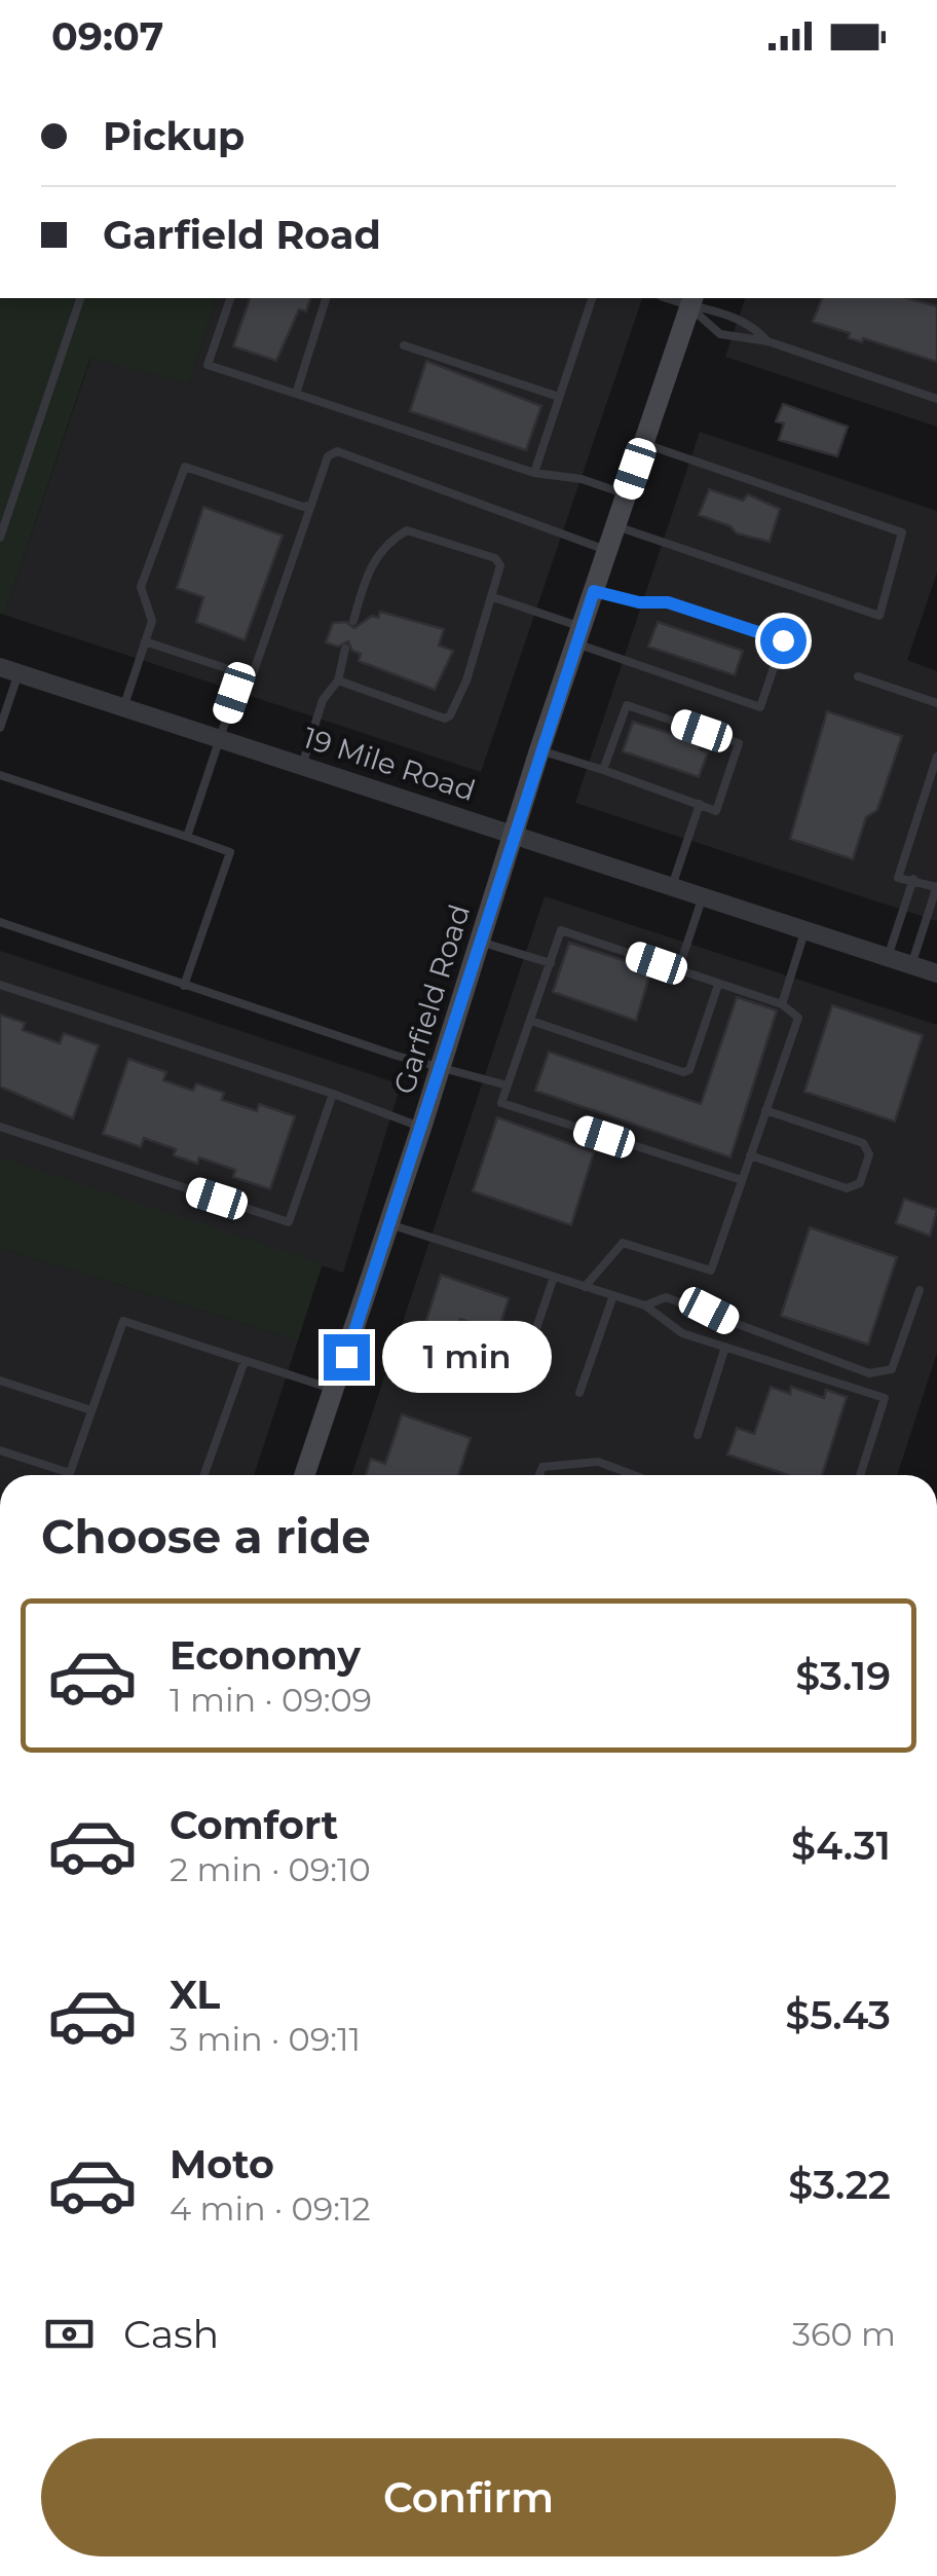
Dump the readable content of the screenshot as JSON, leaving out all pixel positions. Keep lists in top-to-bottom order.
{
  "streets": {
    "main road": ["Garfield Road"],
    "street": ["19 Mile Road"]
  },
  "crossings": [
    ["19 Mile Road", "Garfield Road"]
  ],
  "page": {
    "status": "09:07",
    "banner": ["Pickup", "Garfield Road"],
    "bubble": "1 min",
    "heading": "Choose a ride",
    "list": [
      {
        "name": "Economy",
        "note": "1 min · 09:09",
        "value": "$3.19"
      },
      {
        "name": "Comfort",
        "note": "2 min · 09:10",
        "value": "$4.31"
      },
      {
        "name": "XL",
        "note": "3 min · 09:11",
        "value": "$5.43"
      },
      {
        "name": "Moto",
        "note": "4 min · 09:12",
        "value": "$3.22"
      }
    ],
    "pay": ["Cash", "360 m"],
    "buttons": "Confirm"
  }
}
